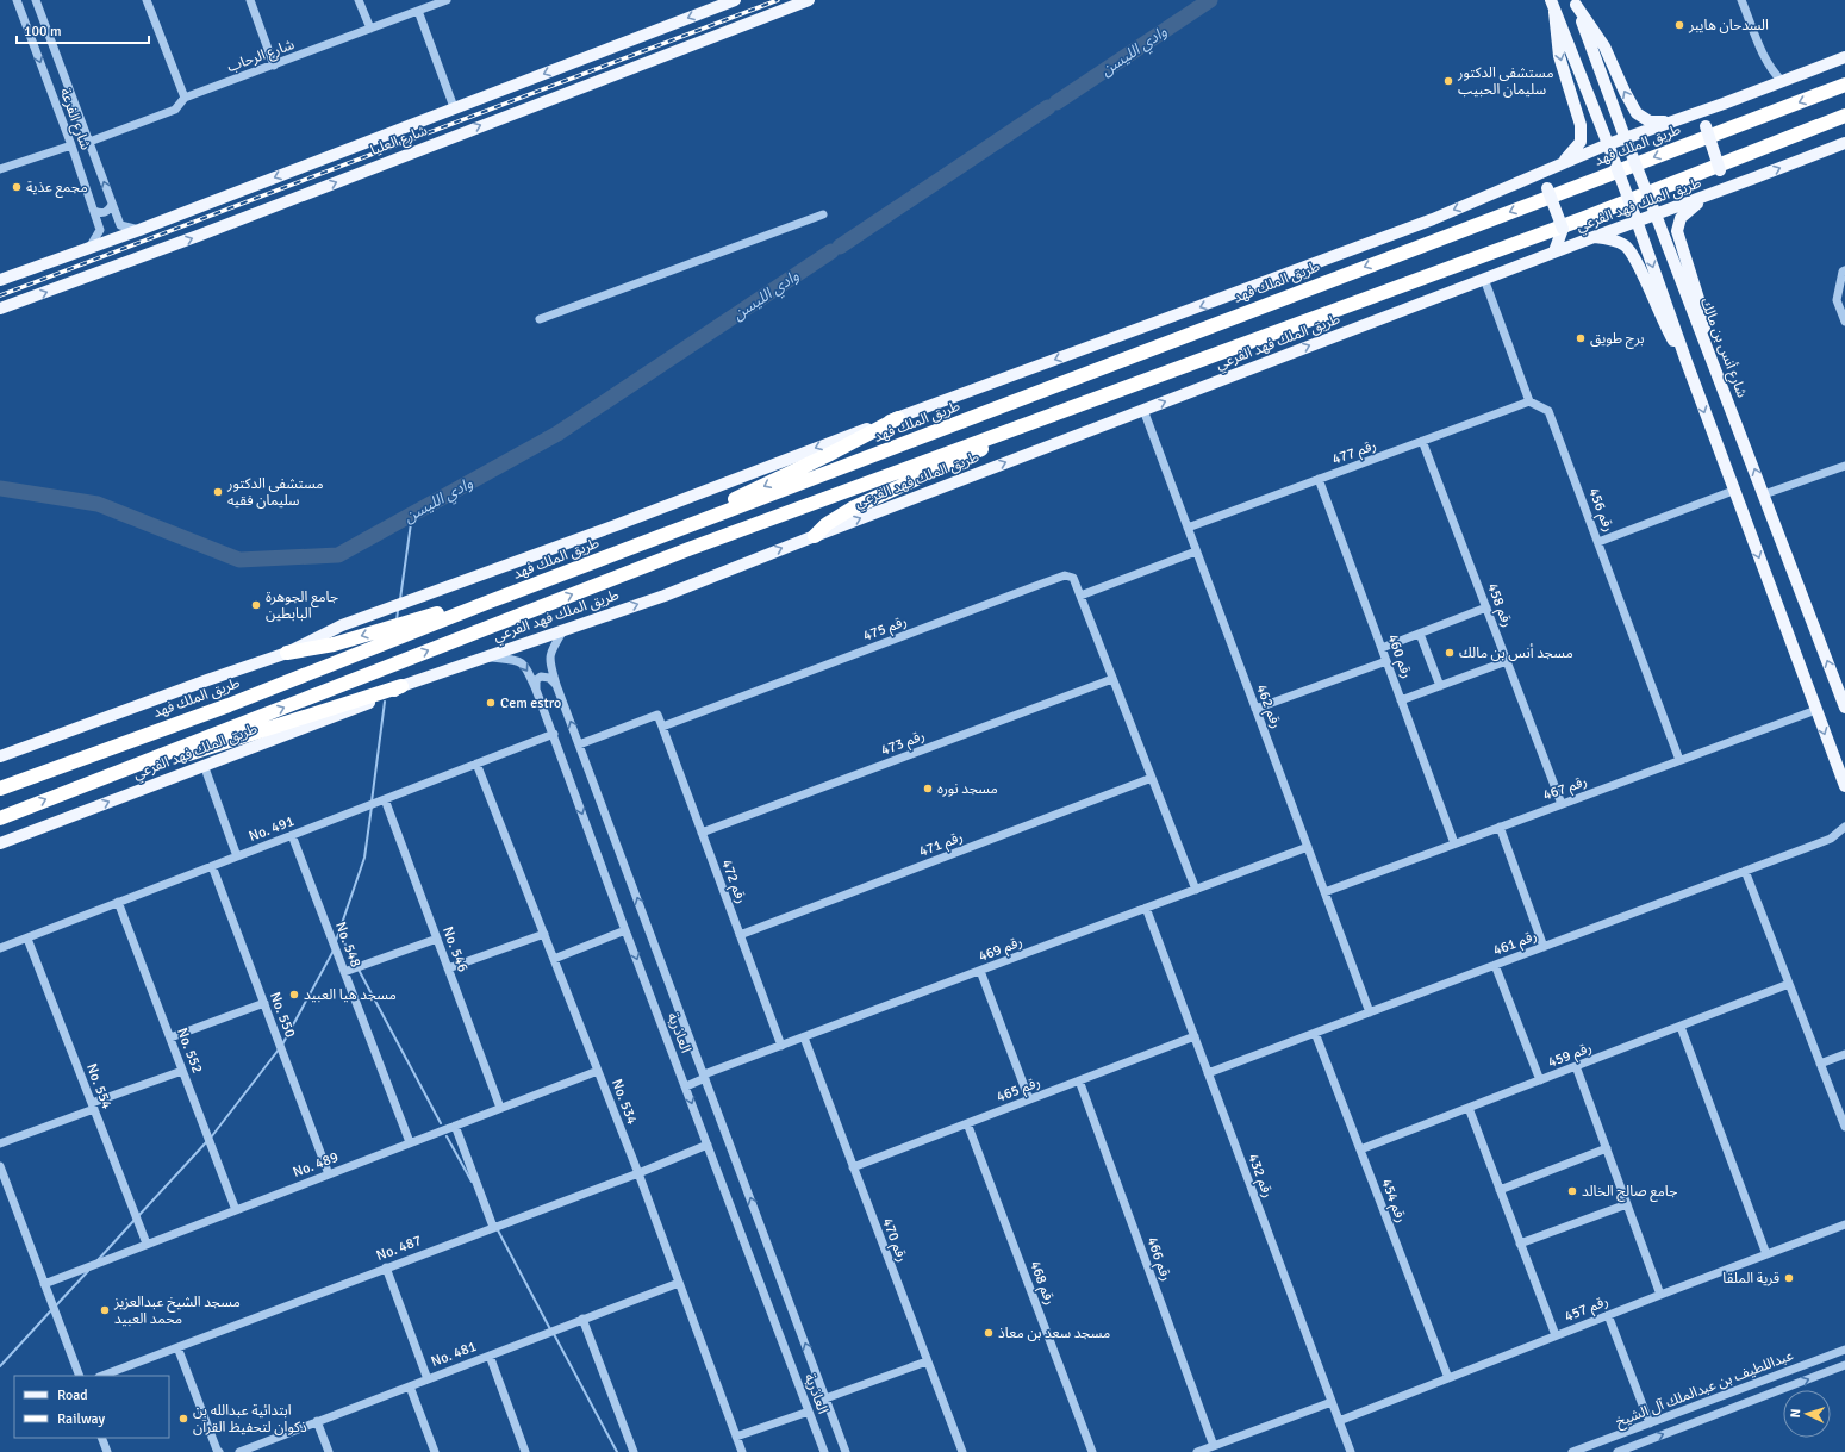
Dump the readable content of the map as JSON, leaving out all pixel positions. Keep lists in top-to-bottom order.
{
  "streets": {
    "highway": ["طريق الملك فهد"],
    "main road": ["شارع العليا", "طريق الملك فهد الفرعي", "شارع أنس بن مالك"],
    "street": [
      "شارع الرحاب",
      "شارع الفرعة",
      "رقم 477",
      "رقم 456",
      "رقم 458",
      "رقم 475",
      "رقم 460",
      "رقم 462",
      "رقم 473",
      "رقم 467",
      "No. 491",
      "رقم 471",
      "رقم 472",
      "رقم 461",
      "No. 548",
      "No. 546",
      "رقم 469",
      "No. 550",
      "العاذرية",
      "No. 552",
      "رقم 459",
      "No. 554",
      "رقم 465",
      "No. 534",
      "No. 489",
      "رقم 432",
      "رقم 454",
      "رقم 470",
      "No. 487",
      "رقم 466",
      "رقم 468",
      "رقم 457",
      "No. 481",
      "عبداللطيف بن عبدالملك آل الشيخ"
    ]
  },
  "crossings": [
    ["شارع الرحاب", "شارع الفرعة"],
    ["شارع الفرعة", "شارع العليا"],
    ["طريق الملك فهد الفرعي", "شارع أنس بن مالك"],
    ["طريق الملك فهد الفرعي", "رقم 462"],
    ["طريق الملك فهد الفرعي", "العاذرية"],
    ["رقم 477", "رقم 456"],
    ["رقم 477", "رقم 458"],
    ["رقم 477", "رقم 460"],
    ["رقم 477", "رقم 462"],
    ["رقم 456", "رقم 467"],
    ["رقم 458", "رقم 467"],
    ["رقم 475", "رقم 472"],
    ["رقم 460", "رقم 467"],
    ["رقم 462", "رقم 467"],
    ["رقم 462", "رقم 461"],
    ["رقم 462", "رقم 469"],
    ["رقم 473", "رقم 472"],
    ["No. 491", "No. 548"],
    ["No. 491", "No. 546"],
    ["No. 491", "No. 550"],
    ["No. 491", "العاذرية"],
    ["No. 491", "No. 552"],
    ["No. 491", "No. 554"],
    ["No. 491", "No. 534"],
    ["رقم 471", "رقم 472"],
    ["رقم 472", "رقم 469"],
    ["رقم 461", "رقم 432"],
    ["رقم 461", "رقم 454"],
    ["No. 548", "No. 489"],
    ["No. 546", "No. 489"],
    ["رقم 469", "العاذرية"],
    ["رقم 469", "رقم 432"],
    ["رقم 469", "رقم 470"],
    ["No. 550", "No. 489"],
    ["العاذرية", "No. 487"],
    ["No. 552", "No. 489"],
    ["رقم 459", "رقم 454"],
    ["No. 554", "No. 489"],
    ["رقم 465", "رقم 432"],
    ["رقم 465", "رقم 470"],
    ["رقم 465", "رقم 466"],
    ["رقم 465", "رقم 468"],
    ["No. 534", "No. 489"],
    ["No. 534", "No. 487"],
    ["No. 534", "No. 481"],
    ["رقم 432", "رقم 457"],
    ["رقم 454", "رقم 457"]
  ],
  "water": ["وادي الليسن"],
  "places": [
    "السدحان هايبر",
    "مستشفى الدكتور سليمان الحبيب",
    "مجمع عذية",
    "برج طويق",
    "مستشفى الدكتور سليمان فقيه",
    "جامع الجوهرة البابطين",
    "مسجد أنس بن مالك",
    "Cem estro",
    "مسجد نوره",
    "مسجد هيا العبيد",
    "جامع صالح الخالد",
    "قرية الملقا",
    "مسجد الشيخ عبدالعزيز محمد العبيد",
    "مسجد سعد بن معاذ",
    "ابتدائية عبدالله بن ذكوان لتحفيظ القرآن"
  ],
  "legend": ["Road", "Railway"],
  "scale_bar": "100 m",
  "north": "left"
}
